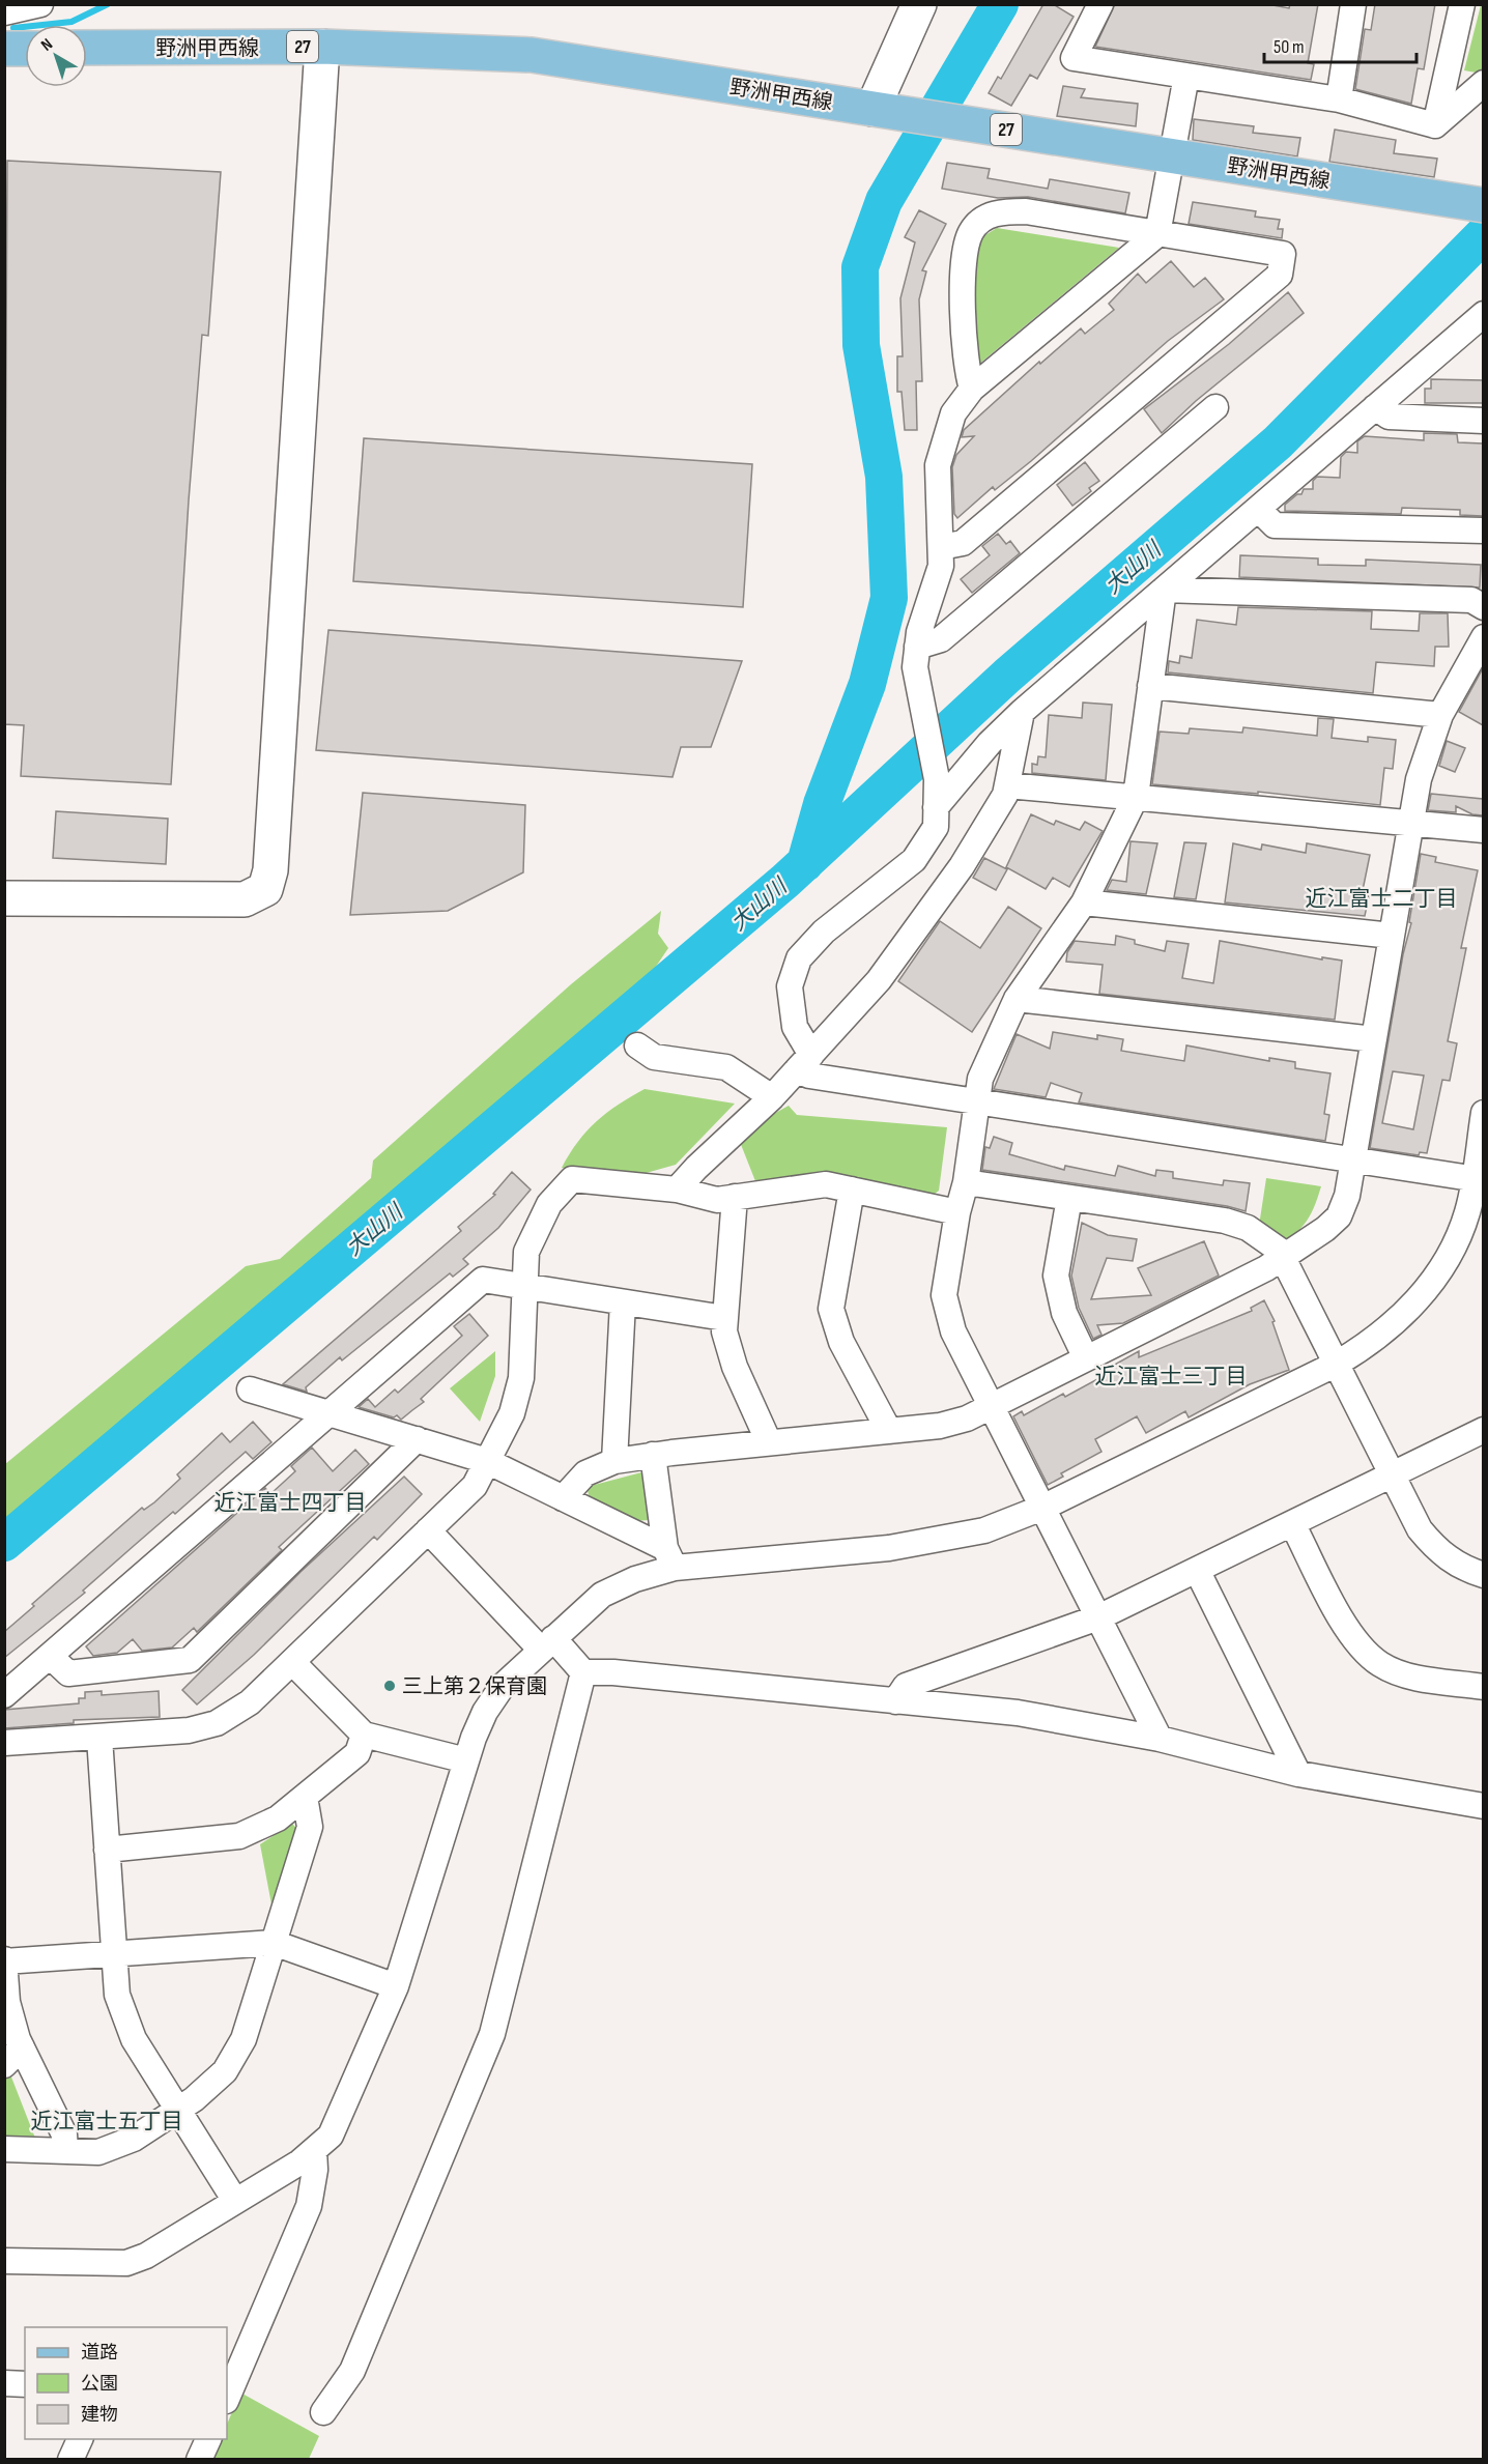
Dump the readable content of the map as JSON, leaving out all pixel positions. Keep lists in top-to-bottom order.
{
  "streets": {
    "main road": ["27", "野洲甲西線"]
  },
  "districts": [
    "近江富士二丁目",
    "近江富士三丁目",
    "近江富士四丁目",
    "近江富士五丁目"
  ],
  "water": ["大山川"],
  "places": ["三上第２保育園"],
  "legend": ["道路", "公園", "建物"],
  "scale_bar": "50 m",
  "north": "top left"
}
